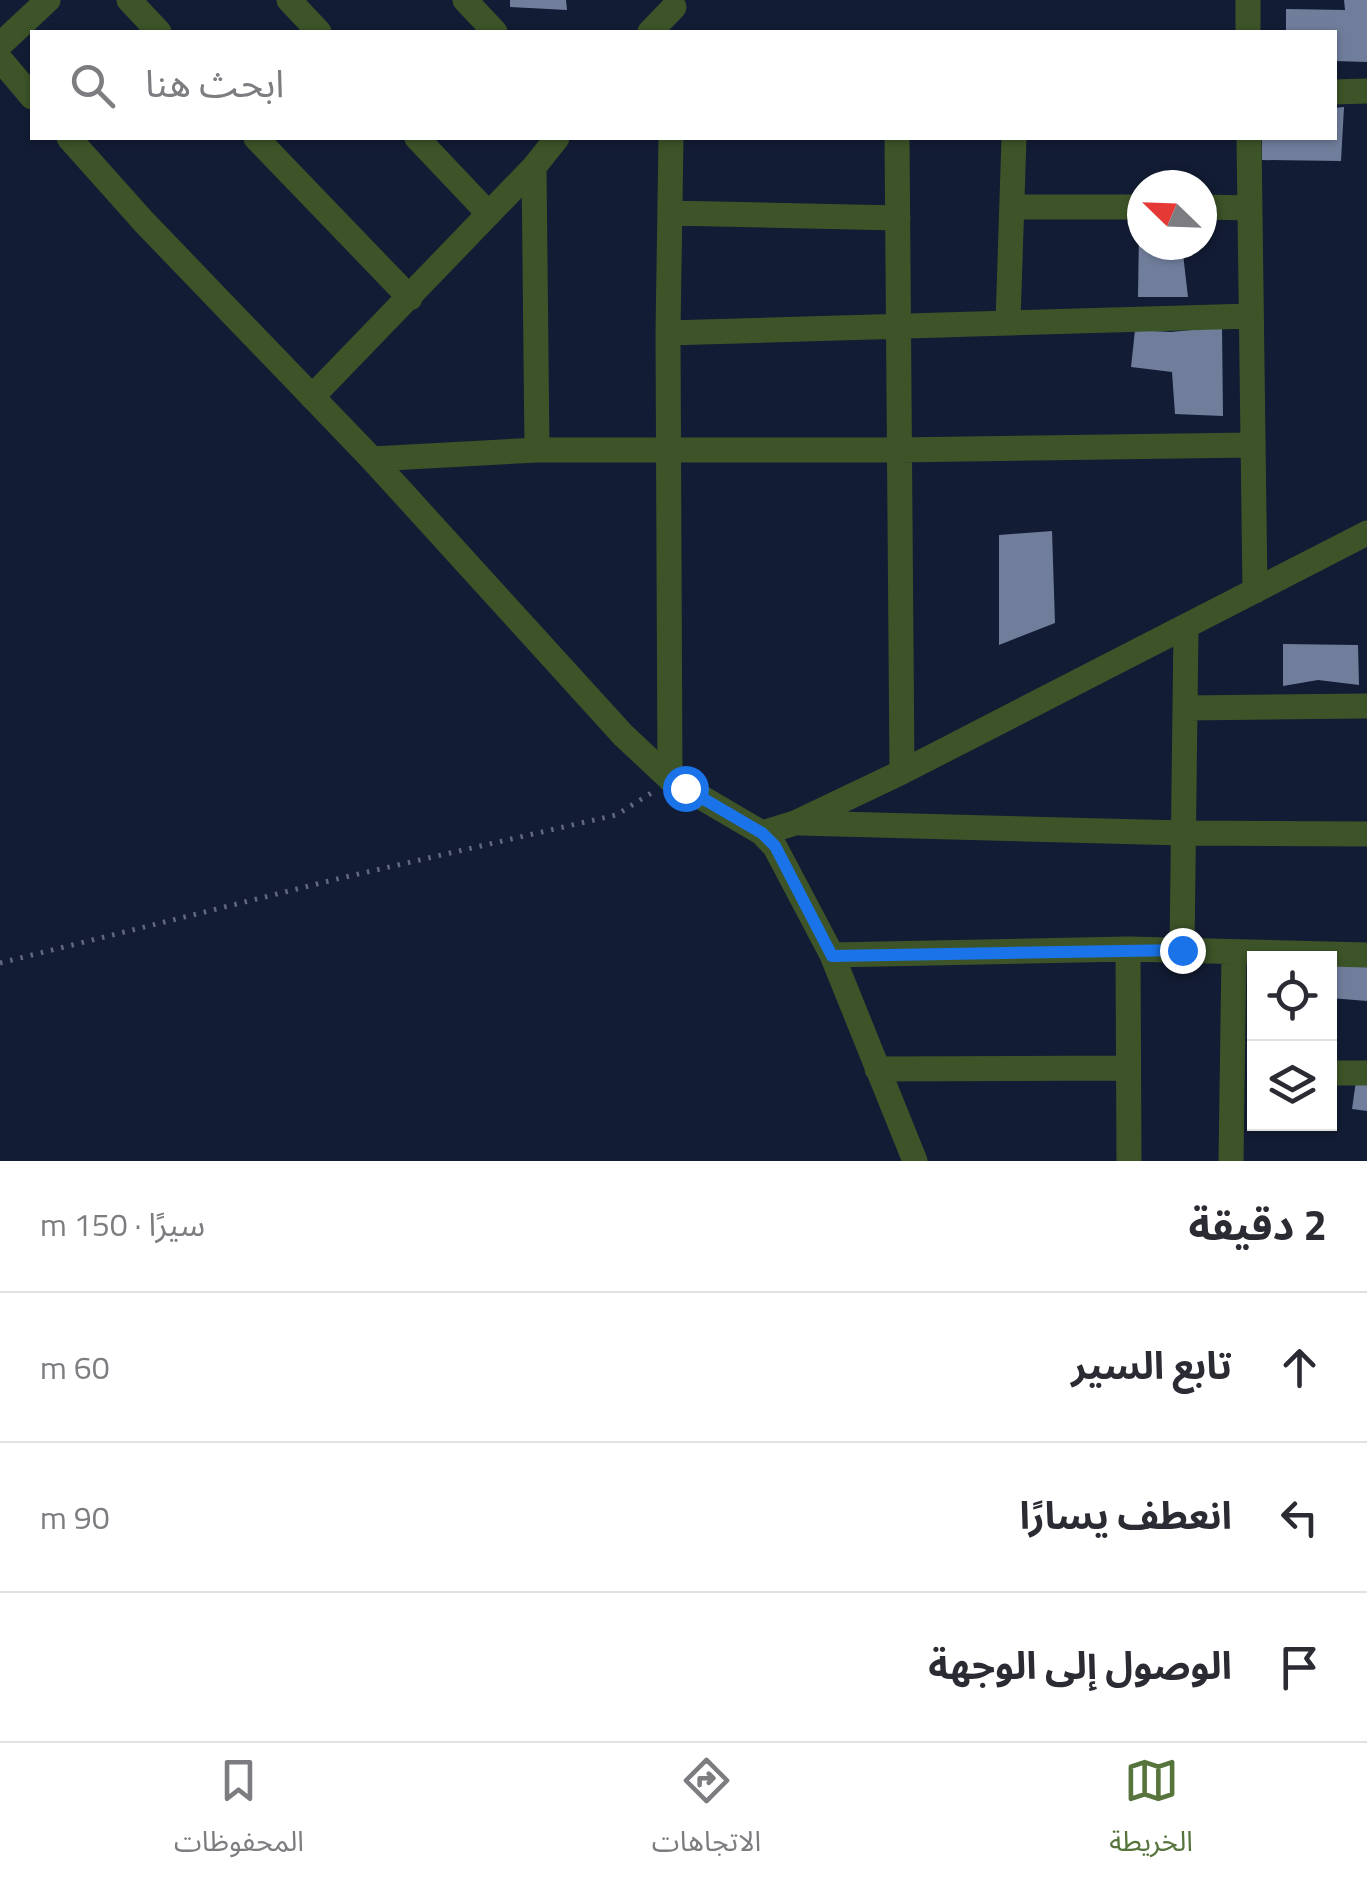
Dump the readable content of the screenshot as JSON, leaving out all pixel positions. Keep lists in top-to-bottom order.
{
  "north": "top left",
  "page": {
    "search": "ابحث هنا",
    "heading": ["2 دقيقة", "سيرًا · 150 m"],
    "list": [
      ["تابع السير", "60 m"],
      ["انعطف يسارًا", "90 m"],
      "الوصول إلى الوجهة"
    ],
    "nav": ["الخريطة", "الاتجاهات", "المحفوظات"]
  }
}
